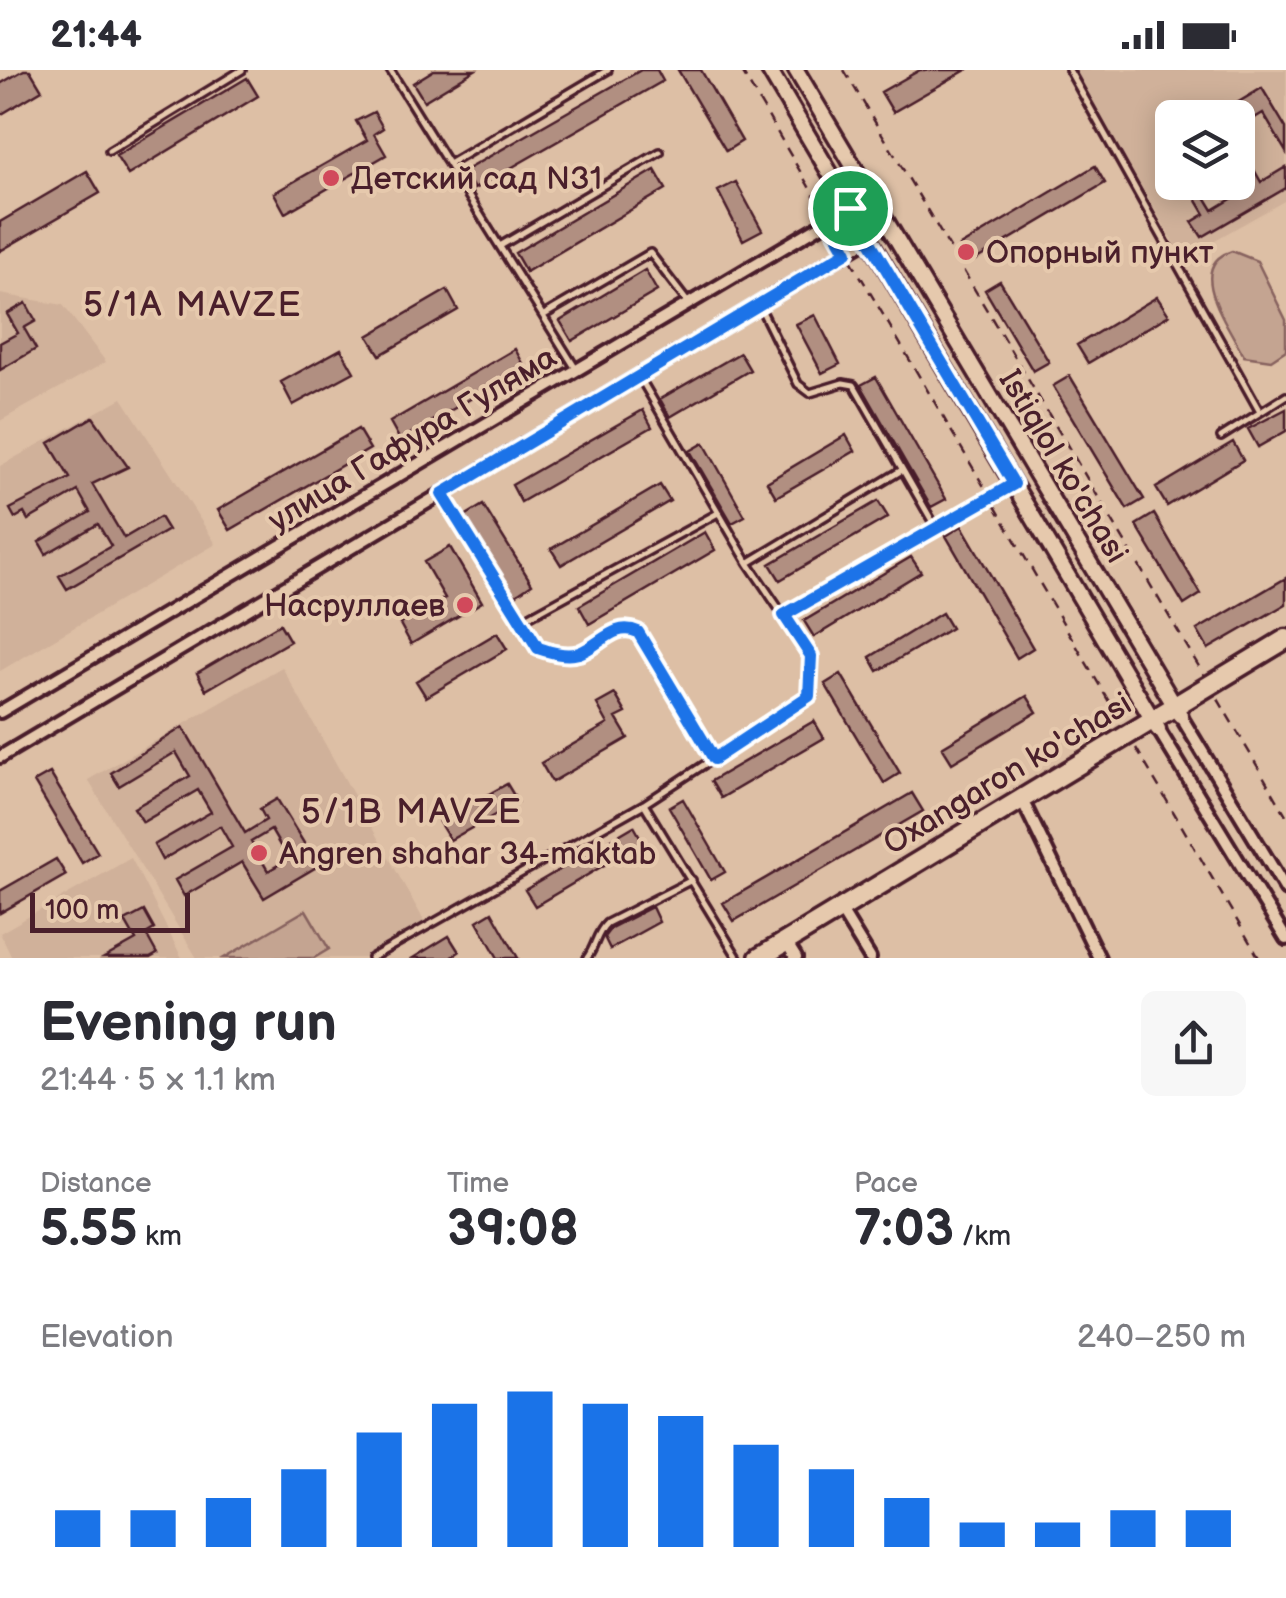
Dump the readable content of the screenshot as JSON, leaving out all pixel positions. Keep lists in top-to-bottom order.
{
  "streets": {
    "highway": ["Oxangaron ko'chasi"],
    "main road": ["Istiqlol ko'chasi"],
    "street": ["улица Гафура Гуляма"]
  },
  "crossings": [
    ["улица Гафура Гуляма", "Istiqlol ko'chasi"],
    ["Istiqlol ko'chasi", "Oxangaron ko'chasi"]
  ],
  "districts": ["5/1A MAVZE", "5/1B MAVZE"],
  "places": [
    "Детский сад N31",
    "Опорный пункт",
    "Насруллаев",
    "Angren shahar 34-maktab"
  ],
  "scale_bar": "100 m",
  "page": {
    "status": "21:44",
    "scale": "100 m",
    "heading": ["Evening run", "21:44 · 5 × 1.1 km"],
    "stats": [
      ["Distance", "5.55 km"],
      ["Time", "39:08"],
      ["Pace", "7:03 /km"]
    ],
    "chart": ["Elevation", "240–250 m"]
  }
}
